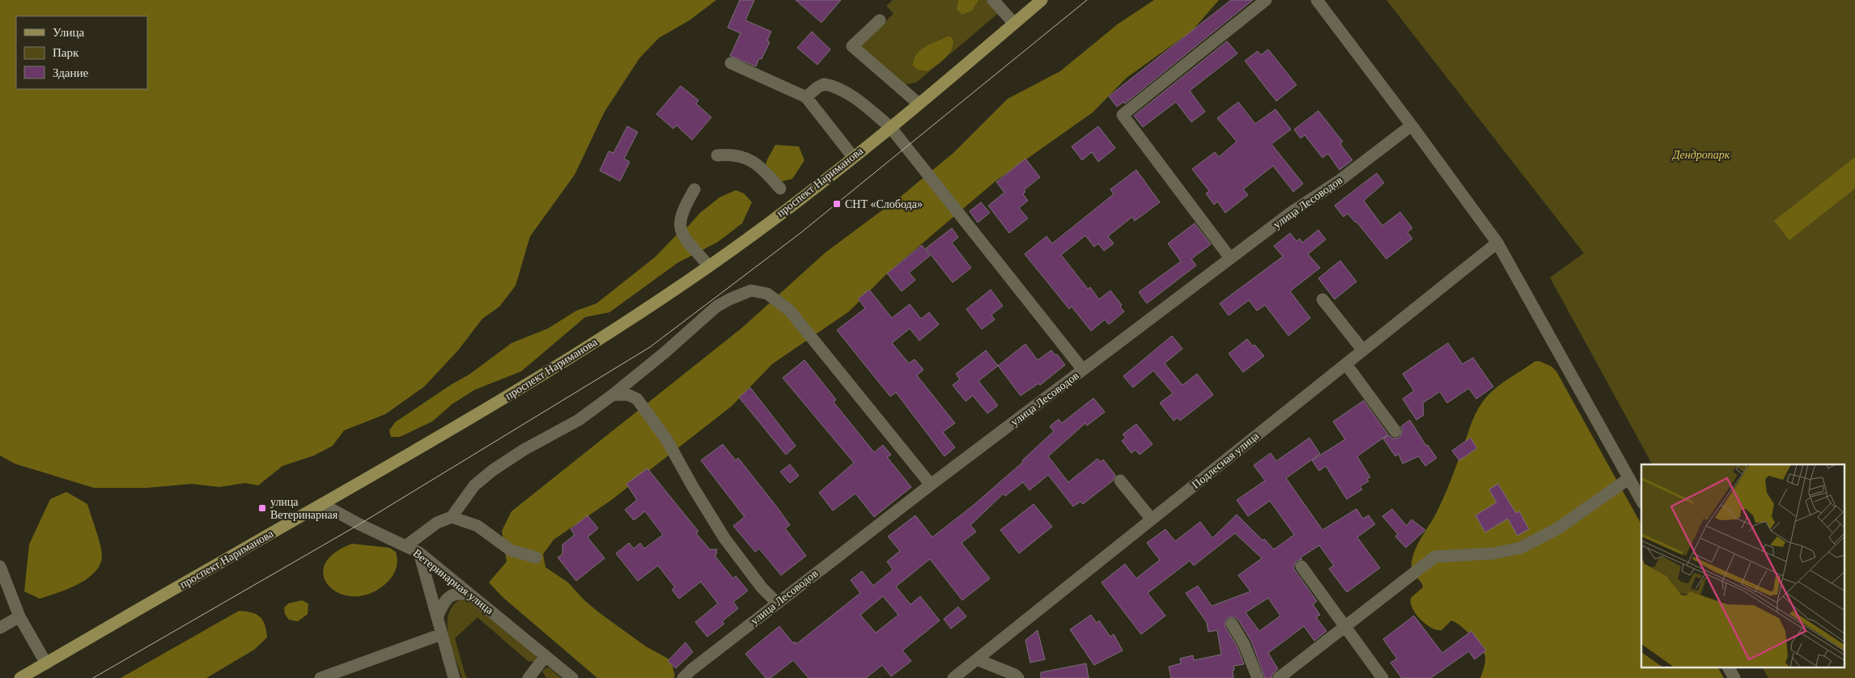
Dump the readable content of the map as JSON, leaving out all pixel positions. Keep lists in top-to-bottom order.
{
  "streets": {
    "main road": ["проспект Нариманова"],
    "street": ["улица Лесоводов", "Подлесная улица", "Ветеринарная улица"]
  },
  "crossings": [
    ["проспект Нариманова", "Ветеринарная улица"]
  ],
  "parks": ["Дендропарк"],
  "places": {
    "transit": ["СНТ «Слобода»", "улица Ветеринарная"]
  },
  "legend": ["Улица", "Парк", "Здание"]
}
